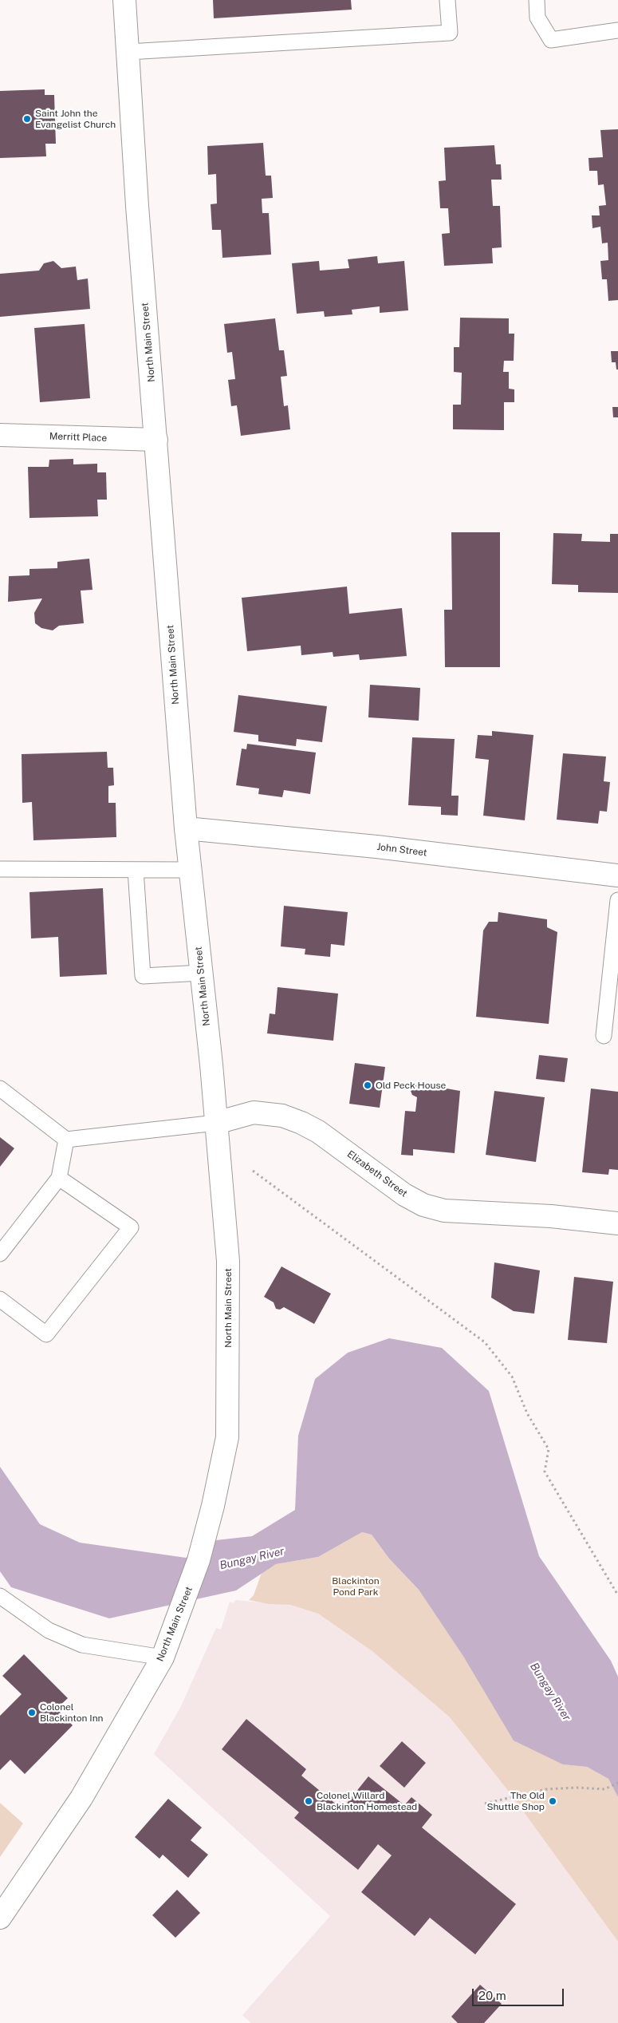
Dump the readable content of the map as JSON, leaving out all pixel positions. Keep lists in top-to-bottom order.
{
  "streets": {
    "main road": [
      "North Main Street",
      "Merritt Place",
      "John Street",
      "Elizabeth Street"
    ]
  },
  "crossings": [
    ["North Main Street", "Merritt Place"],
    ["North Main Street", "John Street"],
    ["North Main Street", "Elizabeth Street"]
  ],
  "water": ["Bungay River"],
  "parks": ["Blackinton Pond Park"],
  "places": [
    "Saint John the Evangelist Church",
    "Old Peck House",
    "Colonel Blackinton Inn",
    "Colonel Willard Blackinton Homestead",
    "The Old Shuttle Shop"
  ],
  "scale_bar": "20 m"
}
